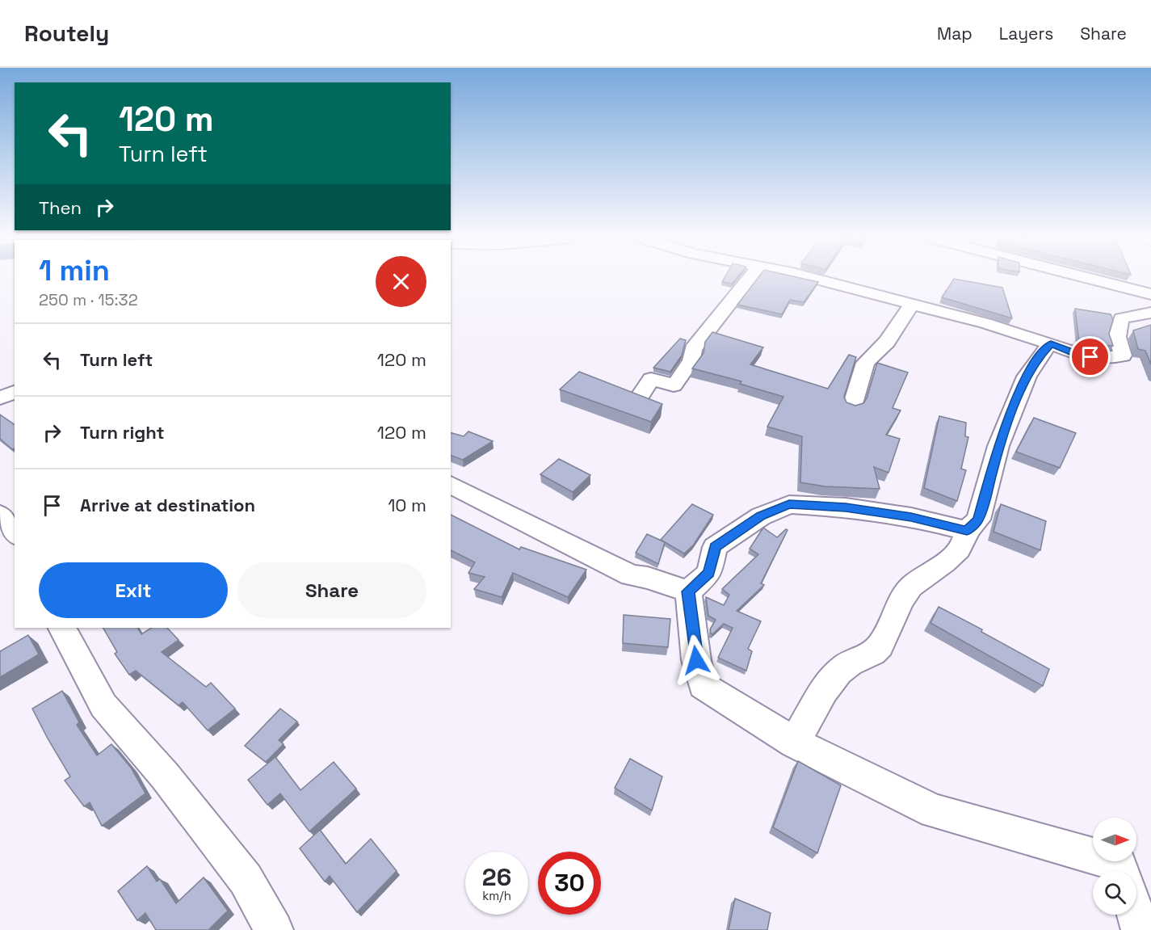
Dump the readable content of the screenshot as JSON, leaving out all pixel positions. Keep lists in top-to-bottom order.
{
  "north": "right",
  "page": {
    "header": "Routely",
    "nav": ["Map", "Layers", "Share"],
    "turn": ["120 m", "Turn left"],
    "then": "Then",
    "heading": ["1 min", "250 m · 15:32"],
    "list": [
      {
        "name": "Turn left",
        "value": "120 m"
      },
      {
        "name": "Turn right",
        "value": "120 m"
      },
      {
        "name": "Arrive at destination",
        "value": "10 m"
      }
    ],
    "buttons": ["Exit", "Share"],
    "speed": "26 km/h",
    "limit": "30"
  }
}
